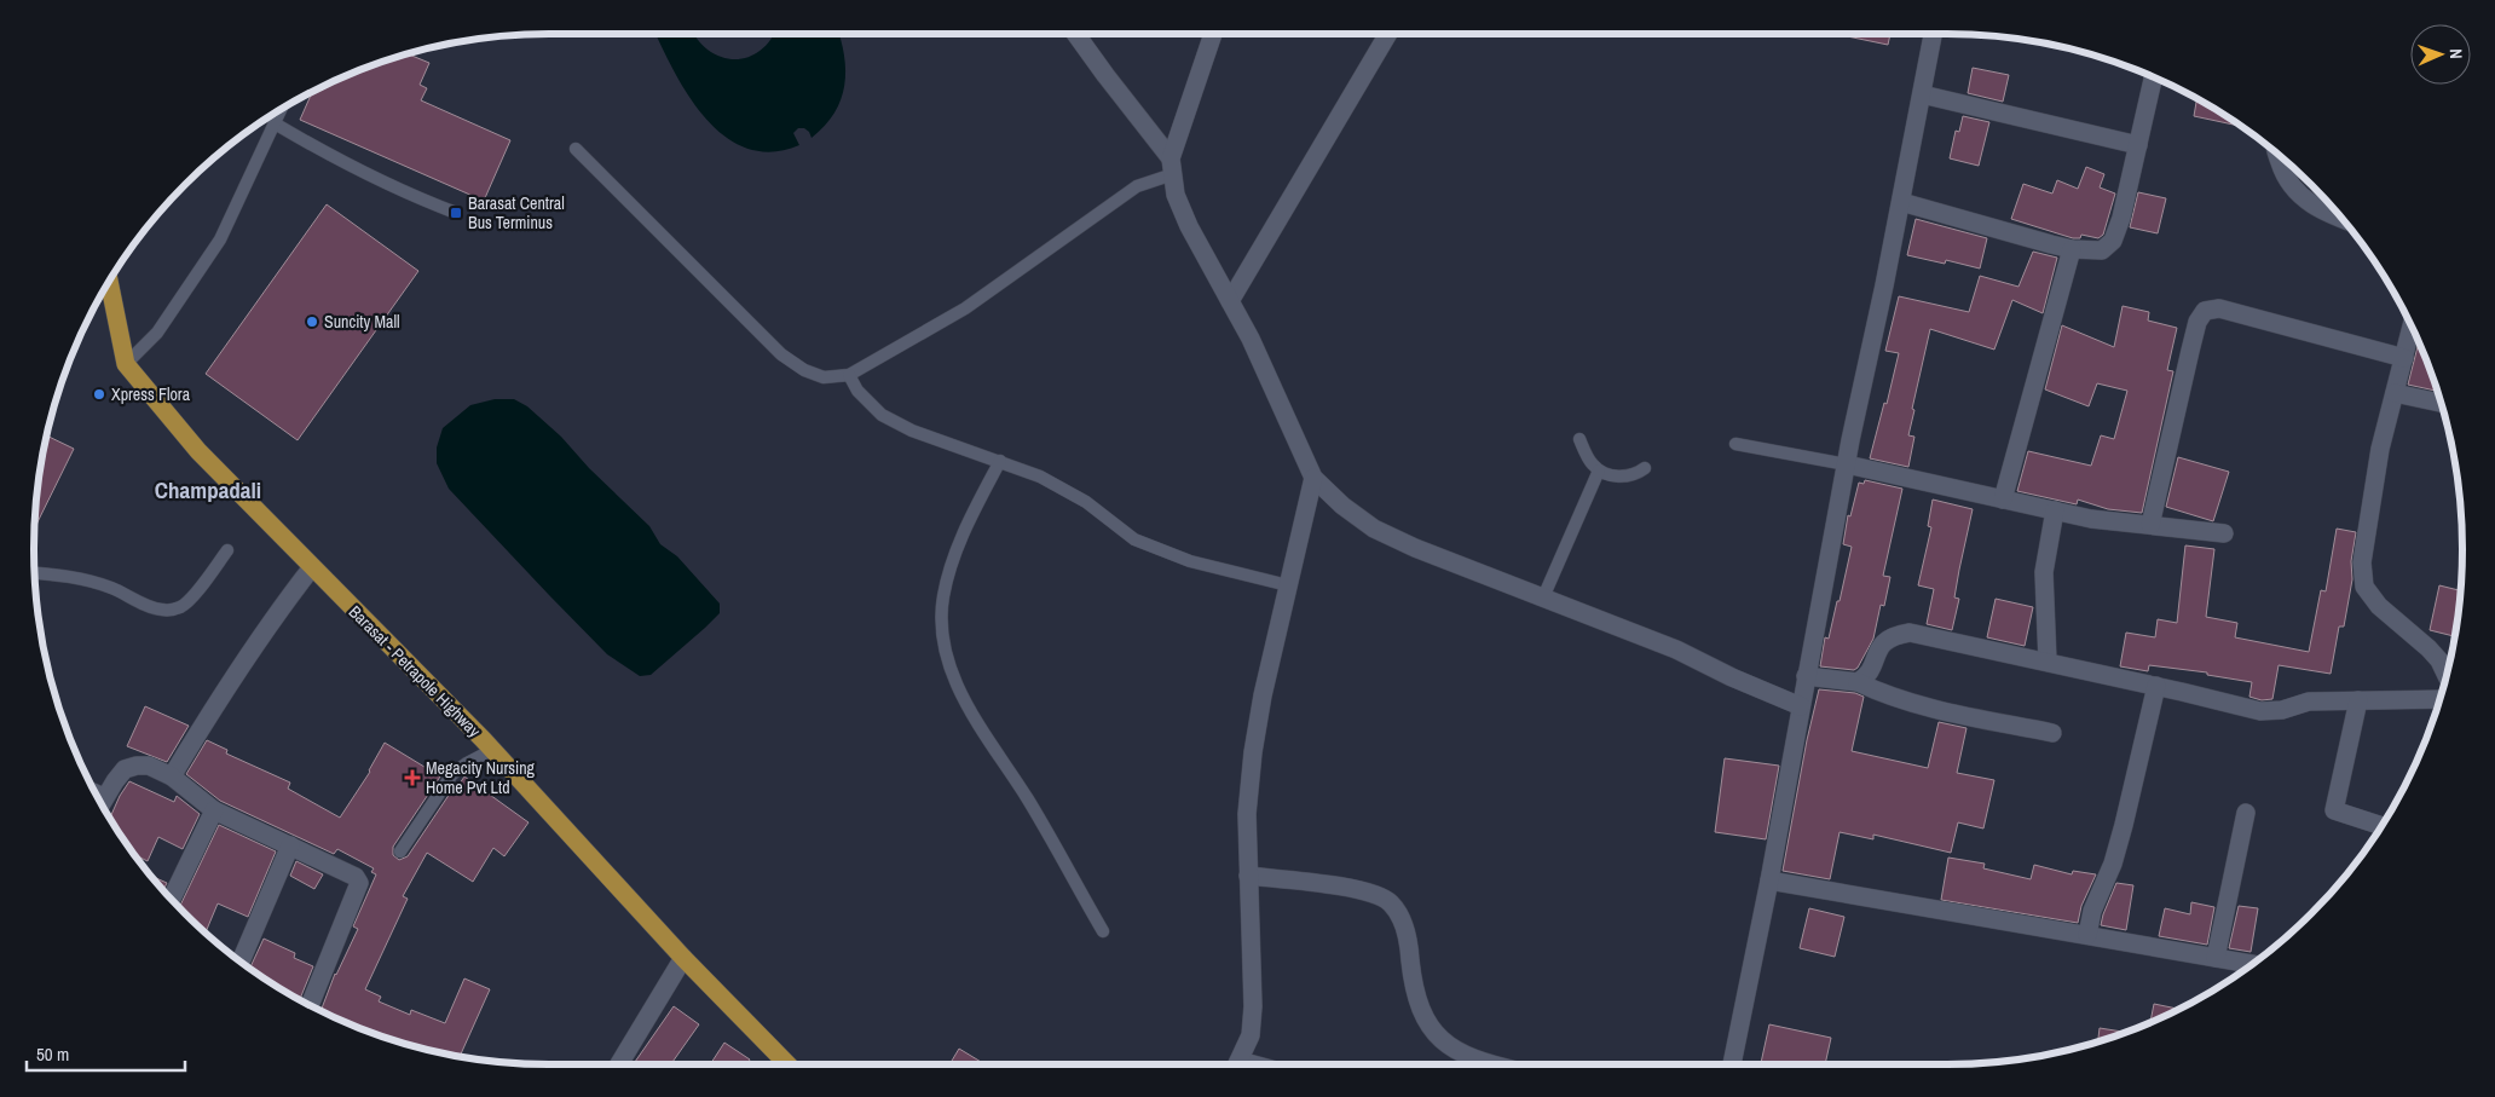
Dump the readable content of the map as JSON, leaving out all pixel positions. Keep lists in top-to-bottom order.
{
  "streets": {
    "highway": ["Barasat - Petrapole Highway"]
  },
  "districts": ["Champadali"],
  "places": {
    "transit": ["Barasat Central Bus Terminus"],
    "other": ["Suncity Mall", "Xpress Flora"],
    "health": ["Megacity Nursing Home Pvt Ltd"]
  },
  "scale_bar": "50 m",
  "north": "right"
}
